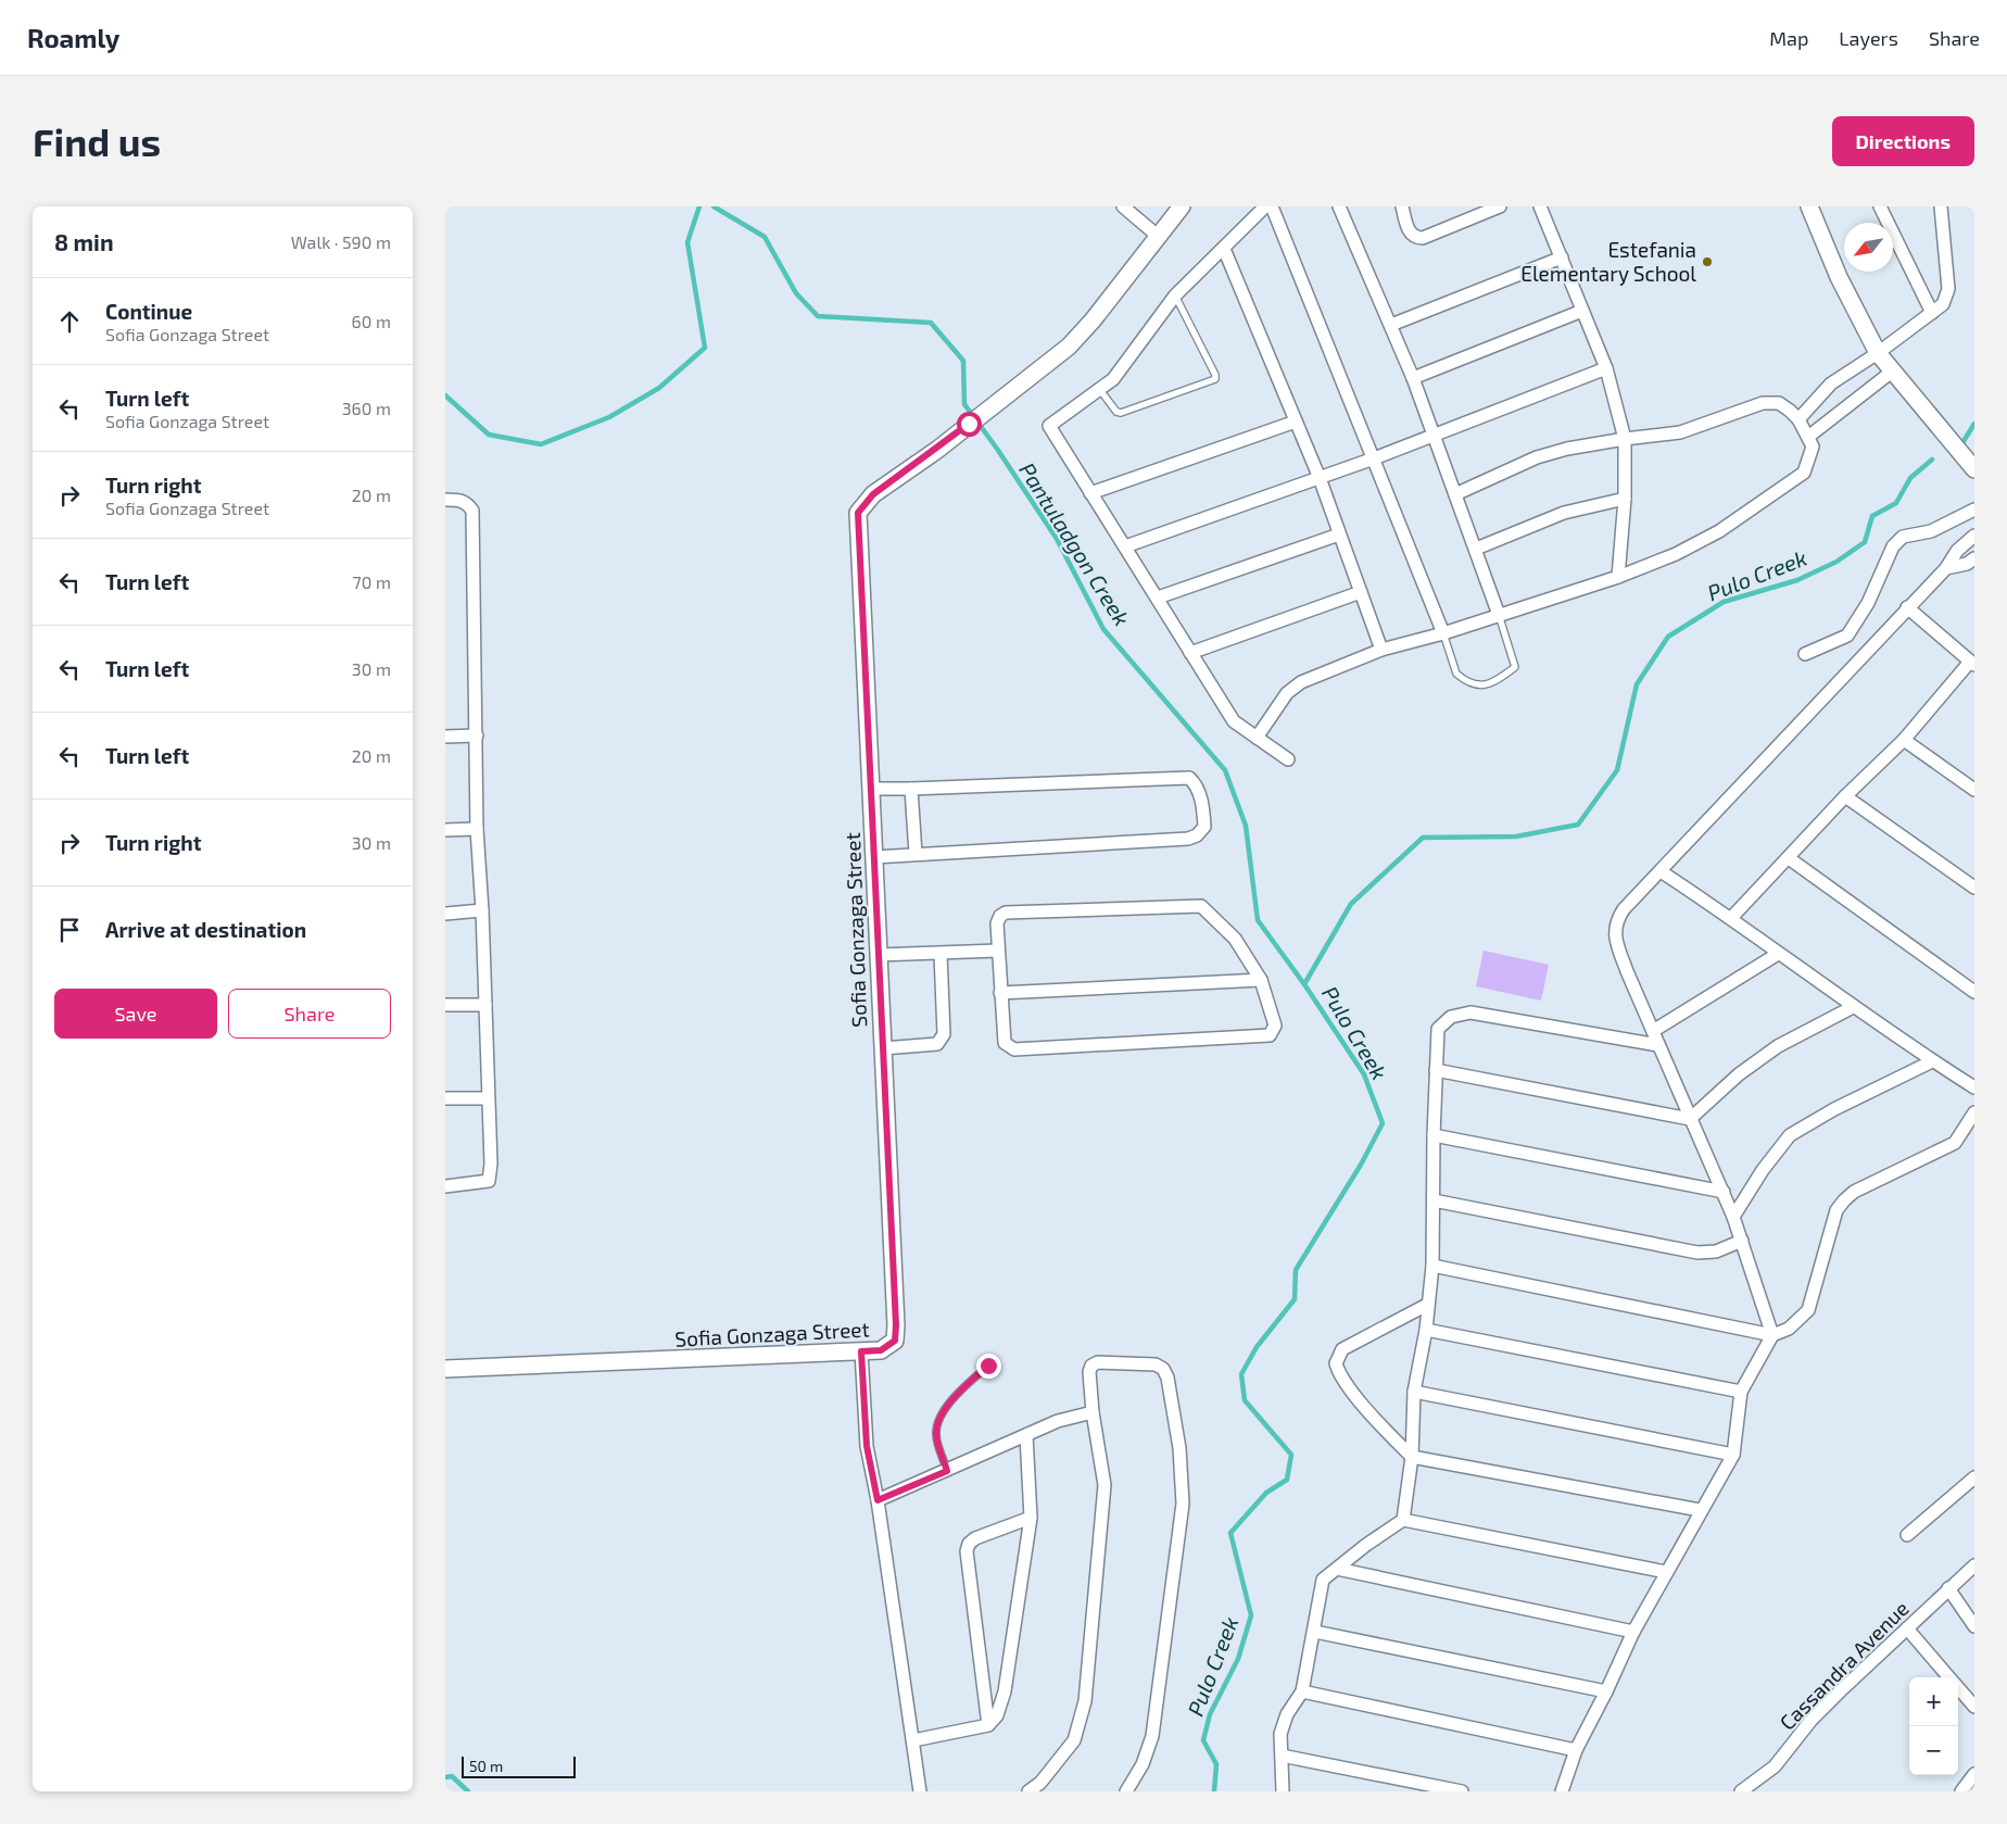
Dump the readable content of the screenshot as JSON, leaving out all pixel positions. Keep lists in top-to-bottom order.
{
  "streets": {
    "street": ["Sofia Gonzaga Street", "Cassandra Avenue"]
  },
  "water": ["Pantuladgon Creek", "Pulo Creek"],
  "places": ["Estefania Elementary School"],
  "scale_bar": "50 m",
  "north": "bottom left",
  "page": {
    "header": "Roamly",
    "nav": ["Map", "Layers", "Share"],
    "buttons": [
      "Directions",
      ["Save", "Share"]
    ],
    "title": "Find us",
    "heading": ["8 min", "Walk · 590 m"],
    "list": [
      ["Continue", "Sofia Gonzaga Street", "60 m"],
      ["Turn left", "Sofia Gonzaga Street", "360 m"],
      ["Turn right", "Sofia Gonzaga Street", "20 m"],
      ["Turn left", "70 m"],
      ["Turn left", "30 m"],
      ["Turn left", "20 m"],
      ["Turn right", "30 m"],
      "Arrive at destination"
    ],
    "map_buttons": ["+", "−"],
    "scale": "50 m"
  }
}
